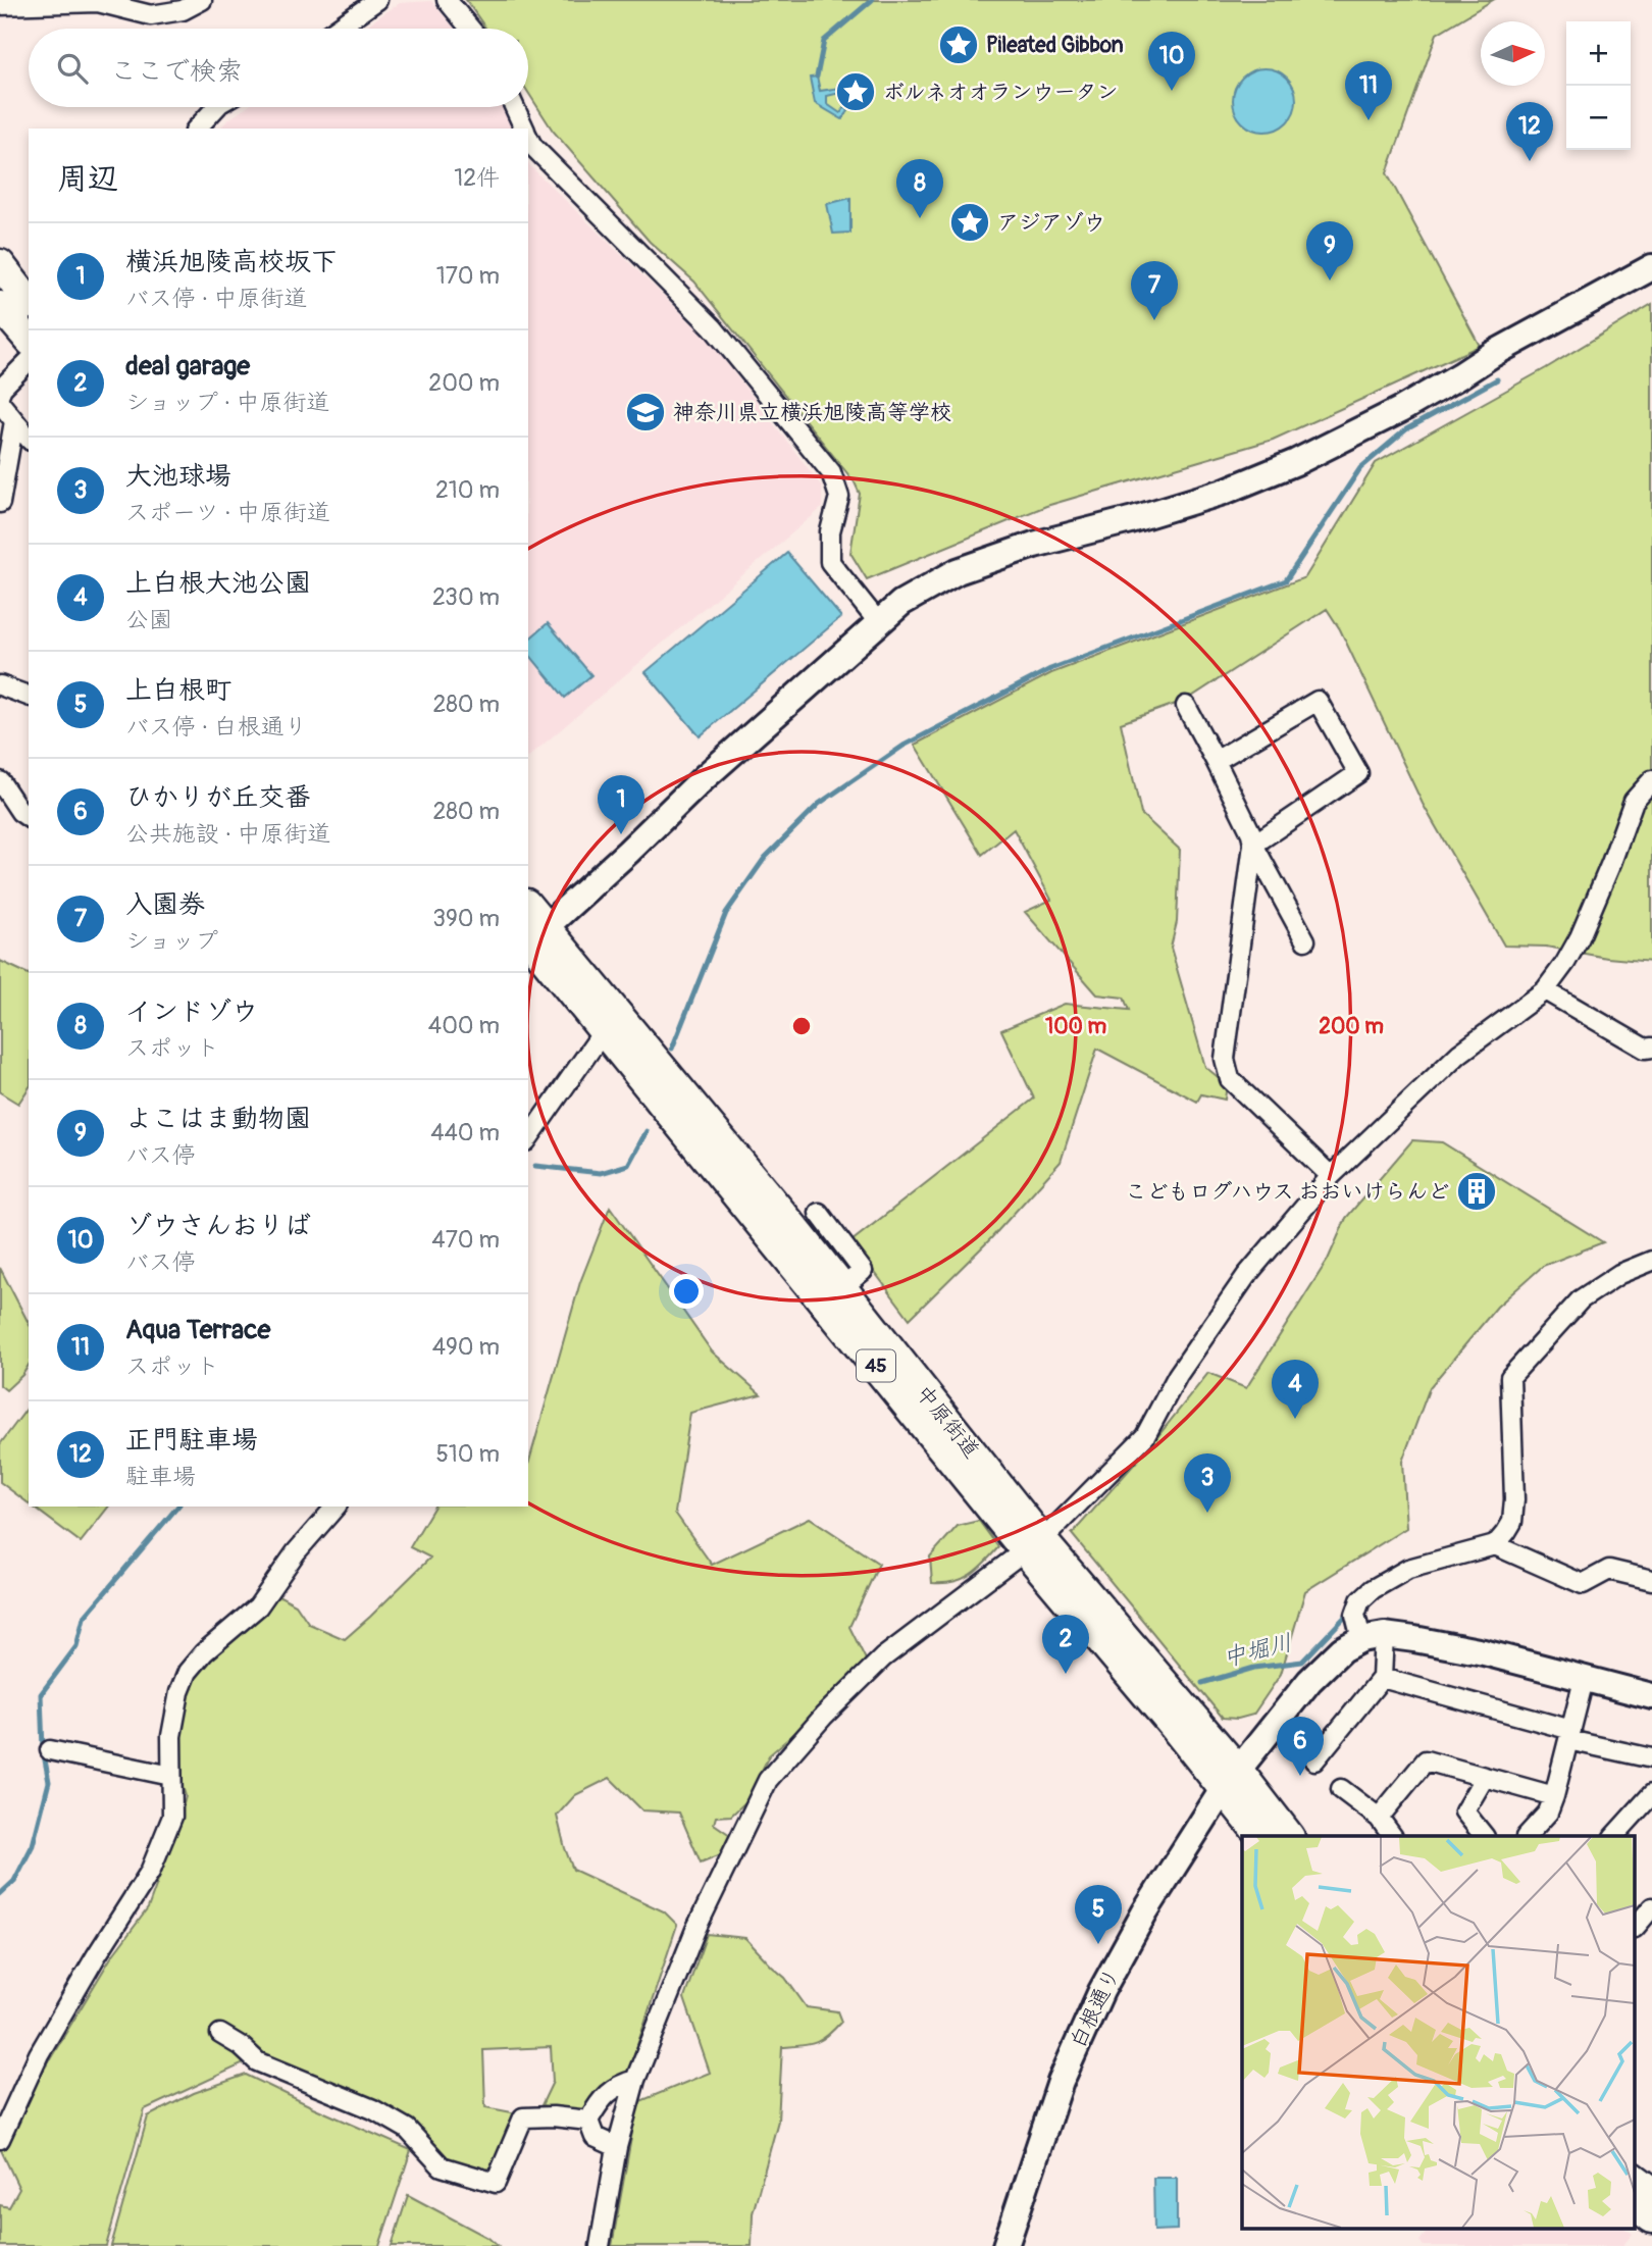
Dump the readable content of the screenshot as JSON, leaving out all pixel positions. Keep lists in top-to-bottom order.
{
  "streets": {
    "main road": ["45", "中原街道"],
    "street": ["白根通り"]
  },
  "crossings": [
    ["中原街道", "白根通り"]
  ],
  "water": ["中堀川"],
  "places": {
    "place": ["Pileated Gibbon", "ボルネオオランウータン", "アジアゾウ"],
    "school or university": ["神奈川県立横浜旭陵高等学校"],
    "building": ["こどもログハウス おおいけらんど"]
  },
  "north": "right",
  "page": {
    "map_buttons": ["+", "−"],
    "search": "ここで検索",
    "pins": [
      "10",
      "11",
      "12",
      "8",
      "9",
      "7",
      "1",
      "4",
      "3",
      "2",
      "6",
      "5"
    ],
    "heading": ["周辺", "12件"],
    "list": [
      {
        "mark": "1",
        "name": "横浜旭陵高校坂下",
        "note": "バス停 · 中原街道",
        "value": "170 m"
      },
      {
        "mark": "2",
        "name": "deal garage",
        "note": "ショップ · 中原街道",
        "value": "200 m"
      },
      {
        "mark": "3",
        "name": "大池球場",
        "note": "スポーツ · 中原街道",
        "value": "210 m"
      },
      {
        "mark": "4",
        "name": "上白根大池公園",
        "note": "公園",
        "value": "230 m"
      },
      {
        "mark": "5",
        "name": "上白根町",
        "note": "バス停 · 白根通り",
        "value": "280 m"
      },
      {
        "mark": "6",
        "name": "ひかりが丘交番",
        "note": "公共施設 · 中原街道",
        "value": "280 m"
      },
      {
        "mark": "7",
        "name": "入園券",
        "note": "ショップ",
        "value": "390 m"
      },
      {
        "mark": "8",
        "name": "インドゾウ",
        "note": "スポット",
        "value": "400 m"
      },
      {
        "mark": "9",
        "name": "よこはま動物園",
        "note": "バス停",
        "value": "440 m"
      },
      {
        "mark": "10",
        "name": "ゾウさんおりば",
        "note": "バス停",
        "value": "470 m"
      },
      {
        "mark": "11",
        "name": "Aqua Terrace",
        "note": "スポット",
        "value": "490 m"
      },
      {
        "mark": "12",
        "name": "正門駐車場",
        "note": "駐車場",
        "value": "510 m"
      }
    ]
  },
  "rings": ["100 m", "200 m"]
}
